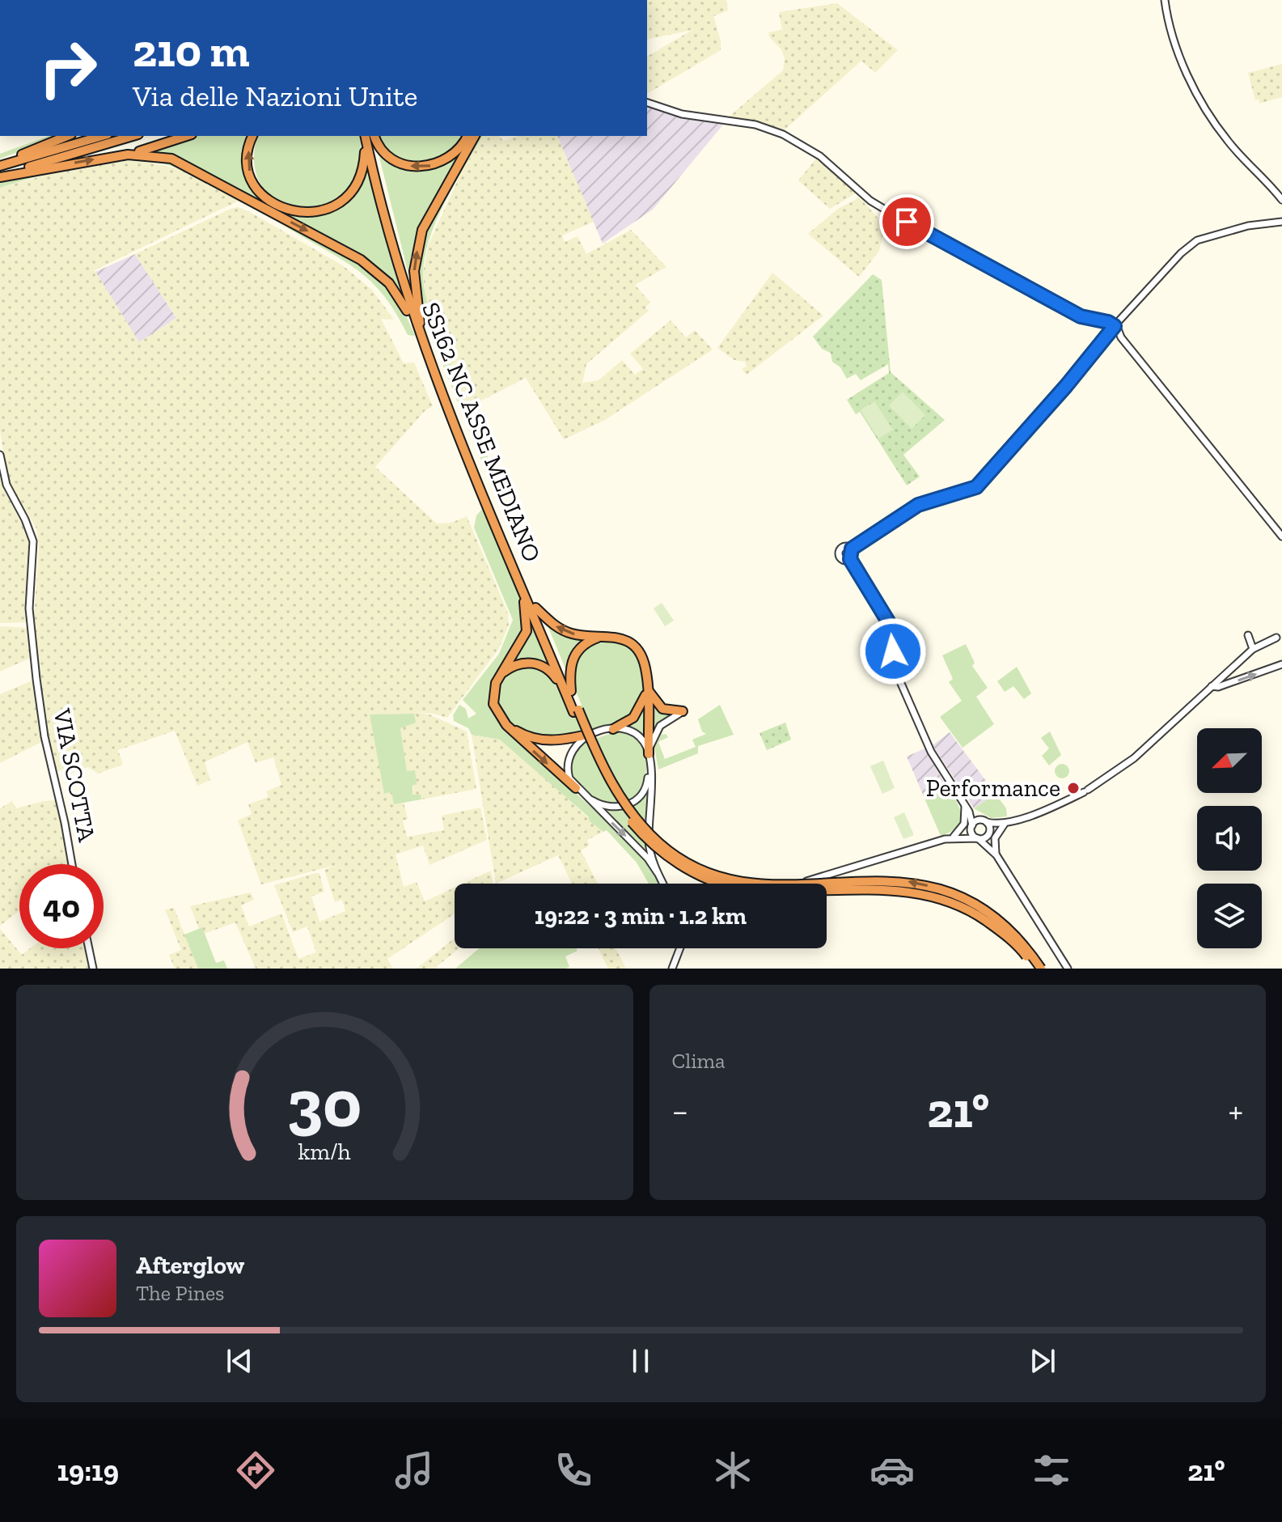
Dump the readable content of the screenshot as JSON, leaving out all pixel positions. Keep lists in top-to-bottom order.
{
  "streets": {
    "highway": ["SS162 NC ASSE MEDIANO"],
    "street": ["VIA SCOTTA"]
  },
  "places": ["Performance"],
  "north": "bottom left",
  "page": {
    "turn": ["210 m", "Via delle Nazioni Unite"],
    "limit": "40",
    "trip": "19:22 · 3 min · 1.2 km",
    "tile": "Clima",
    "heat": ["−", "21°", "+"],
    "song": ["Afterglow", "The Pines"],
    "tabs": ["19:19", "21°"],
    "gauge": ["30", "km/h"]
  }
}
